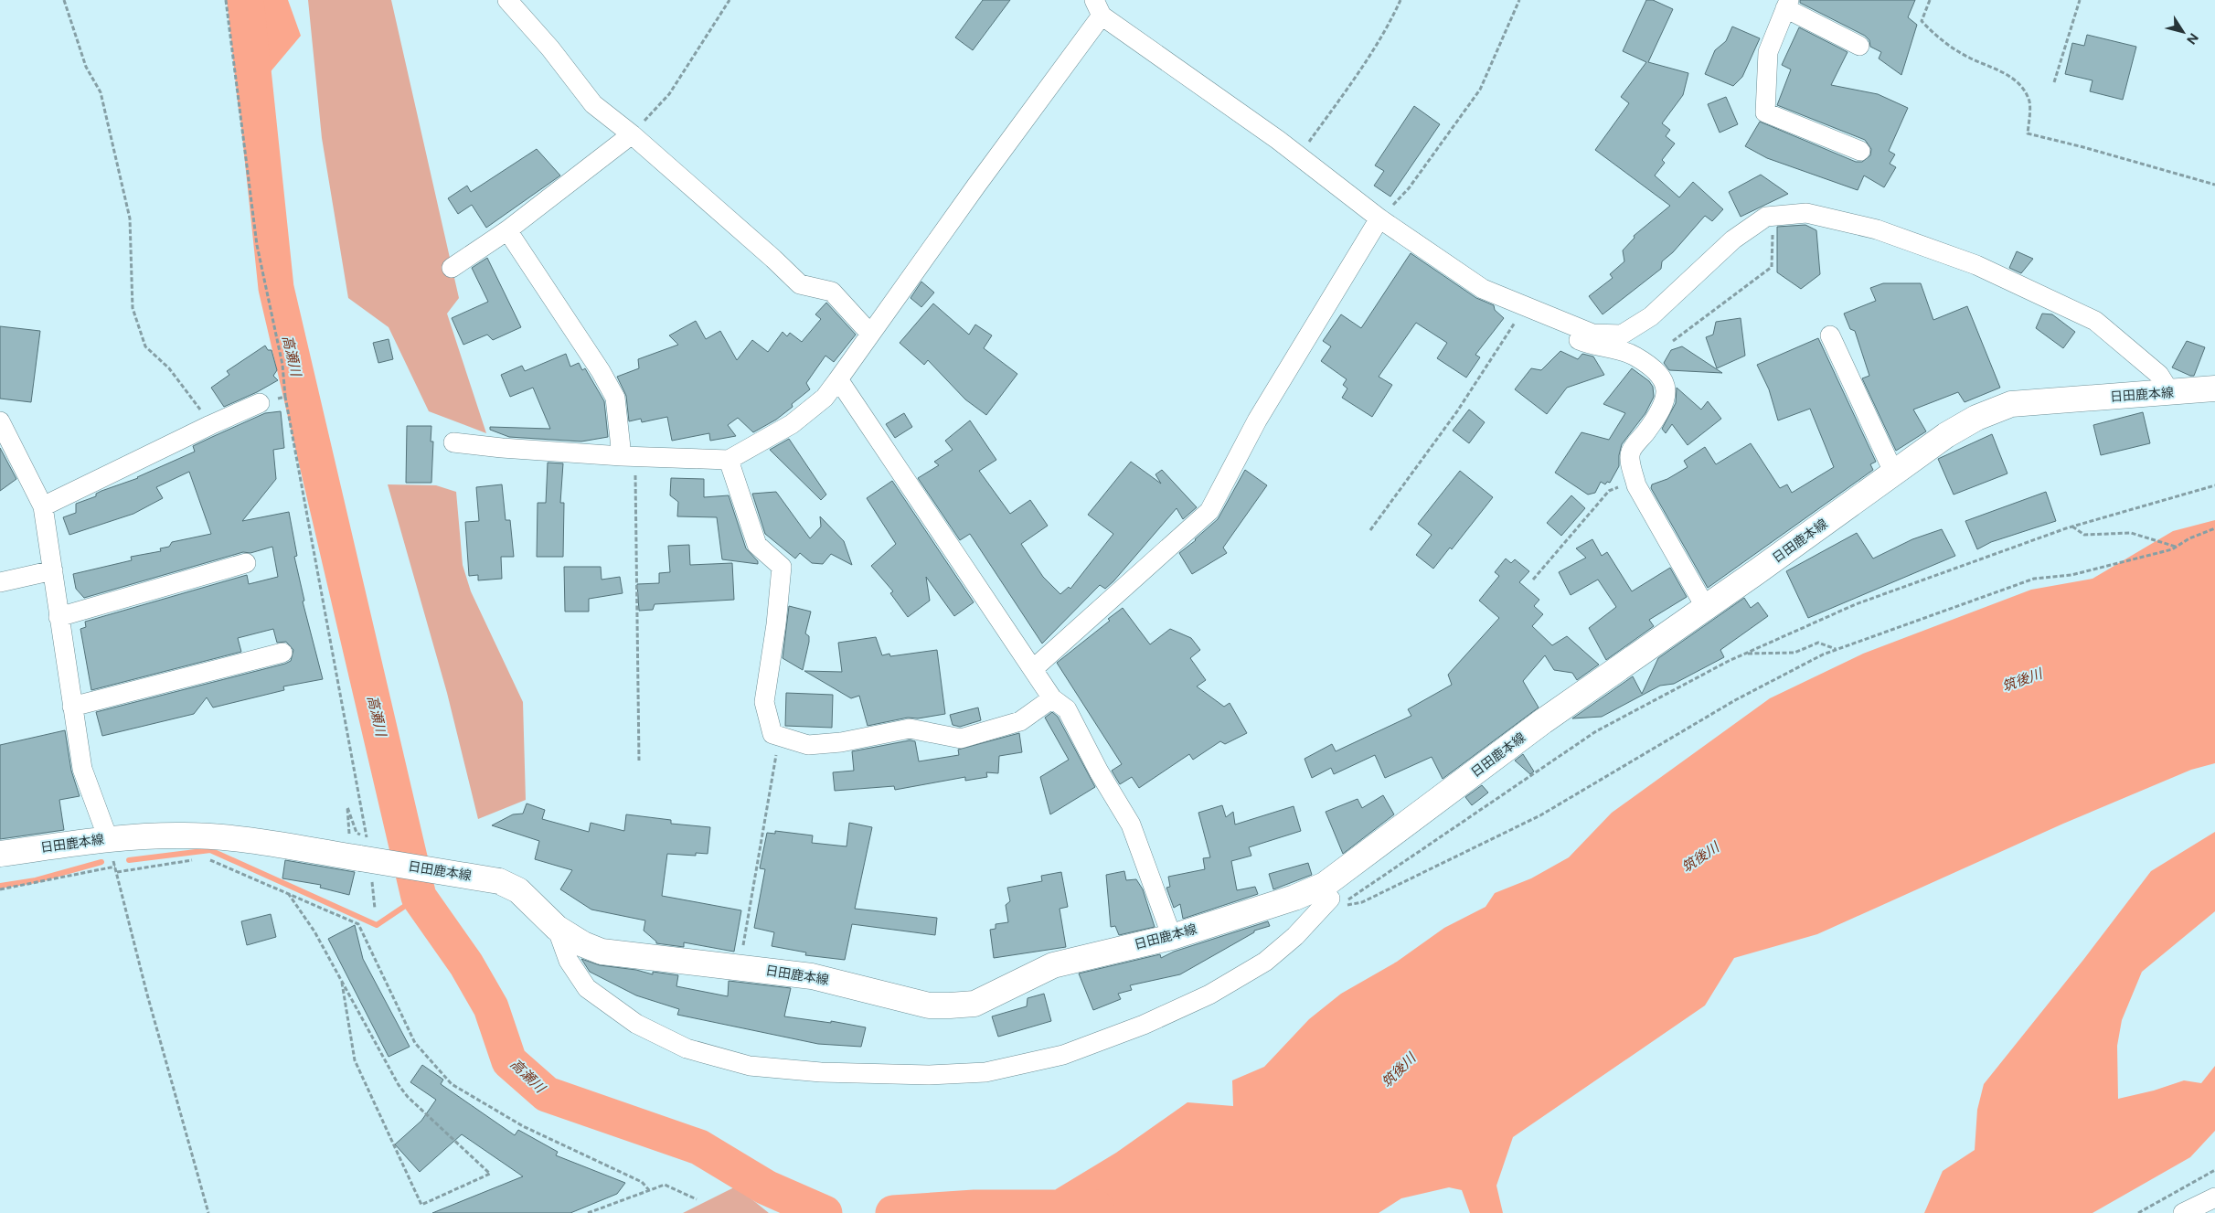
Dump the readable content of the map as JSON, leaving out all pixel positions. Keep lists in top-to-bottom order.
{
  "streets": {
    "main road": ["日田鹿本線"]
  },
  "water": ["高瀬川", "筑後川"],
  "north": "bottom right"
}
